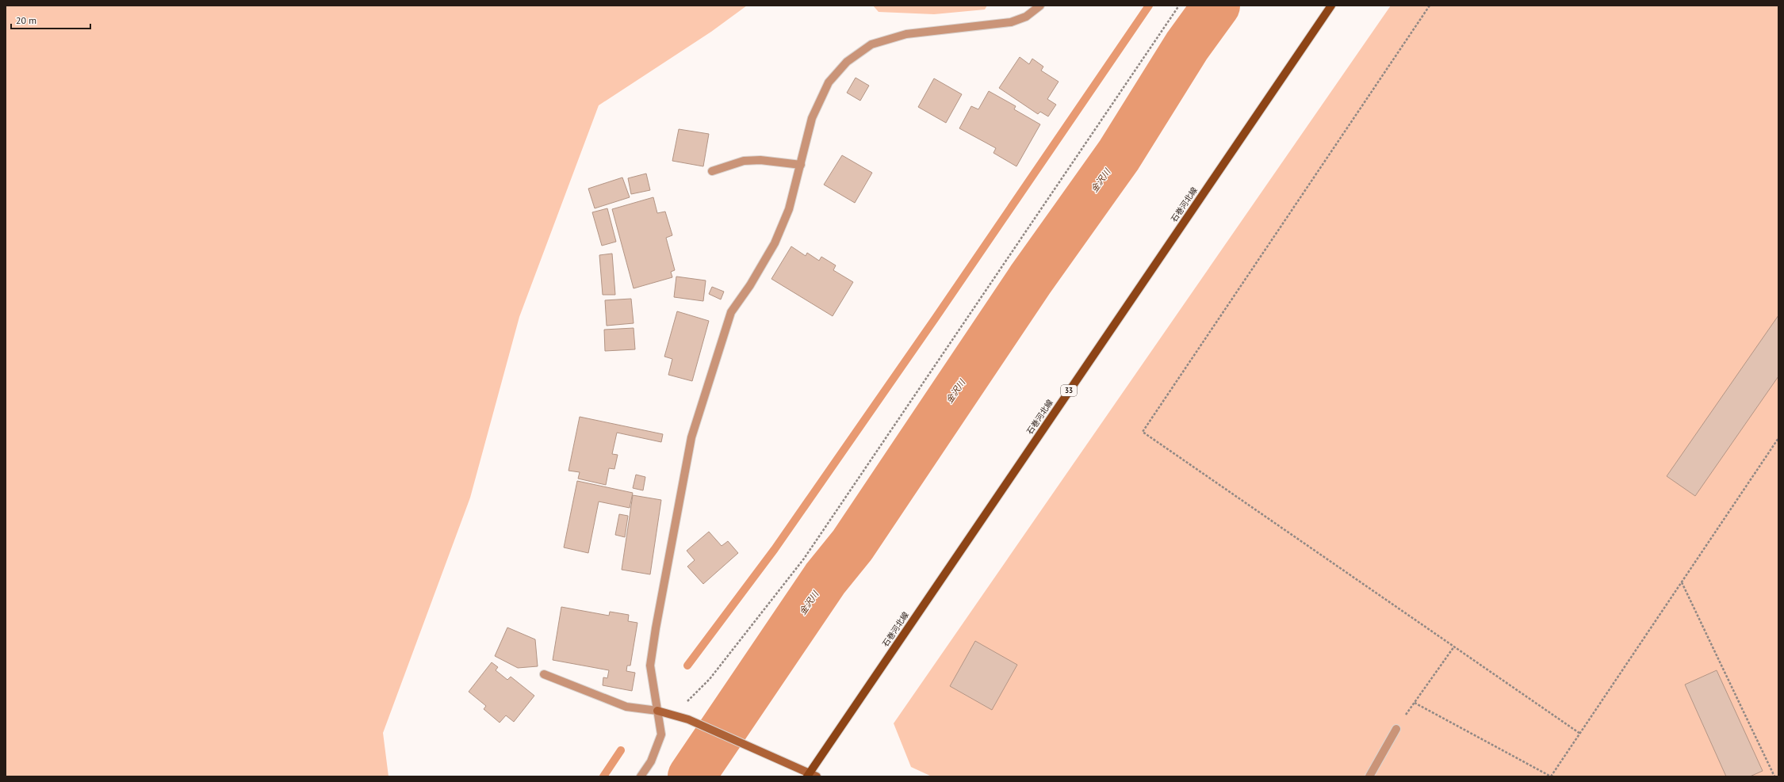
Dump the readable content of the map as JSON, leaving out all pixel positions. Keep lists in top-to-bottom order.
{
  "streets": {
    "main road": ["石巻河北線", "33"]
  },
  "water": ["金沢川"],
  "scale_bar": "20 m"
}
